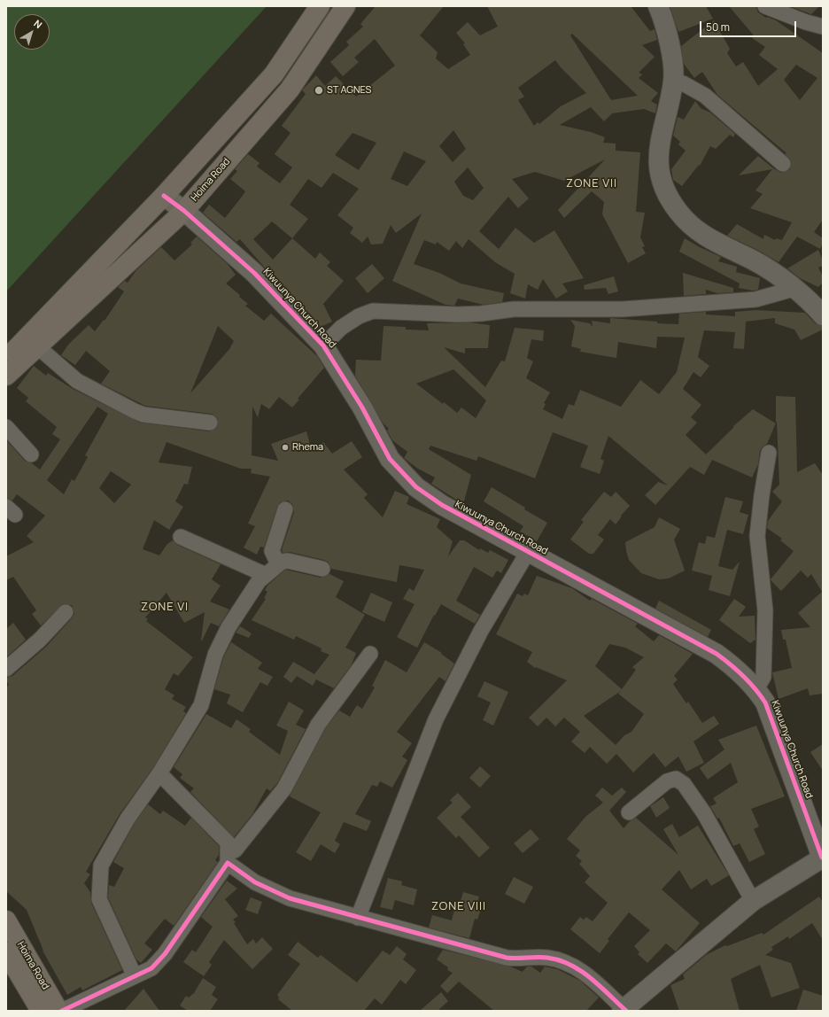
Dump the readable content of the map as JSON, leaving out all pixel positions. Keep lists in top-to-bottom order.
{
  "streets": {
    "main road": ["Hoima Road"],
    "street": ["Kiwuunya Church Road"]
  },
  "crossings": [
    ["Hoima Road", "Kiwuunya Church Road"]
  ],
  "districts": ["ZONE VII", "ZONE VI", "ZONE VIII"],
  "places": ["ST AGNES", "Rhema"],
  "scale_bar": "50 m",
  "north": "top right"
}
